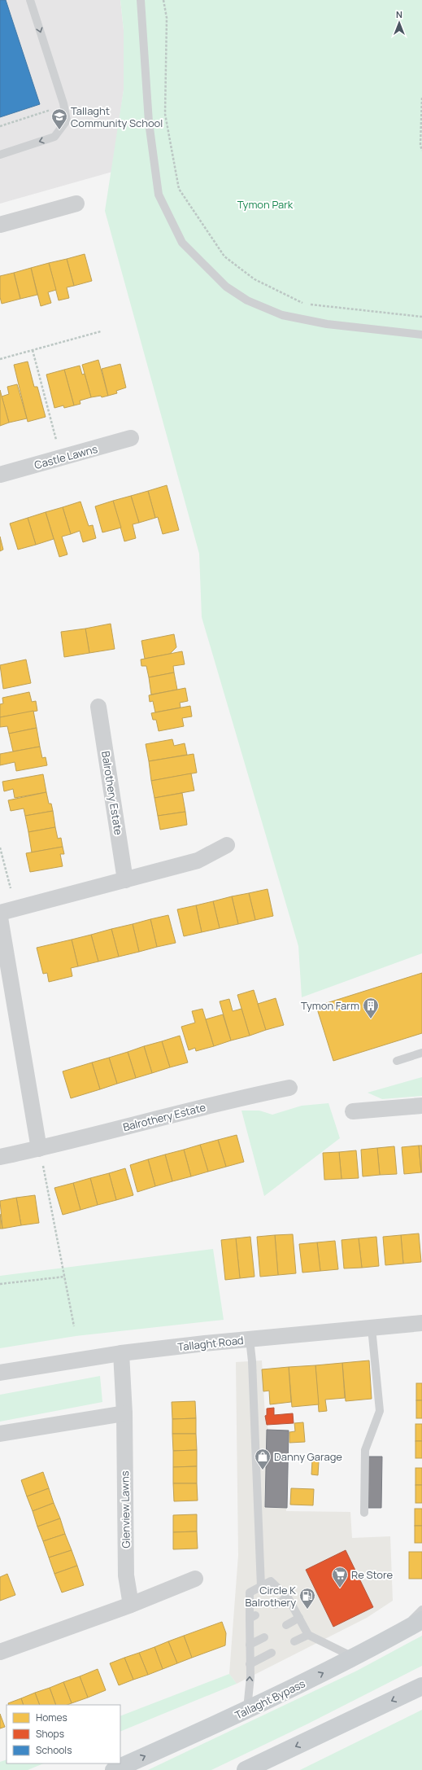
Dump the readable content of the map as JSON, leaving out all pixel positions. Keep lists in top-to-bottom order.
{
  "streets": {
    "main road": ["Tallaght Bypass"],
    "street": [
      "Castle Lawns",
      "Balrothery Estate",
      "Tallaght Road",
      "Glenview Lawns"
    ]
  },
  "crossings": [
    ["Tallaght Road", "Glenview Lawns"]
  ],
  "parks": ["Tymon Park"],
  "places": {
    "school or university": ["Tallaght Community School"],
    "building": ["Tymon Farm"],
    "shop": ["Danny Garage"],
    "supermarket": ["Re Store"],
    "fuel station": ["Circle K Balrothery"]
  },
  "legend": ["Homes", "Shops", "Schools"],
  "north": "top"
}
